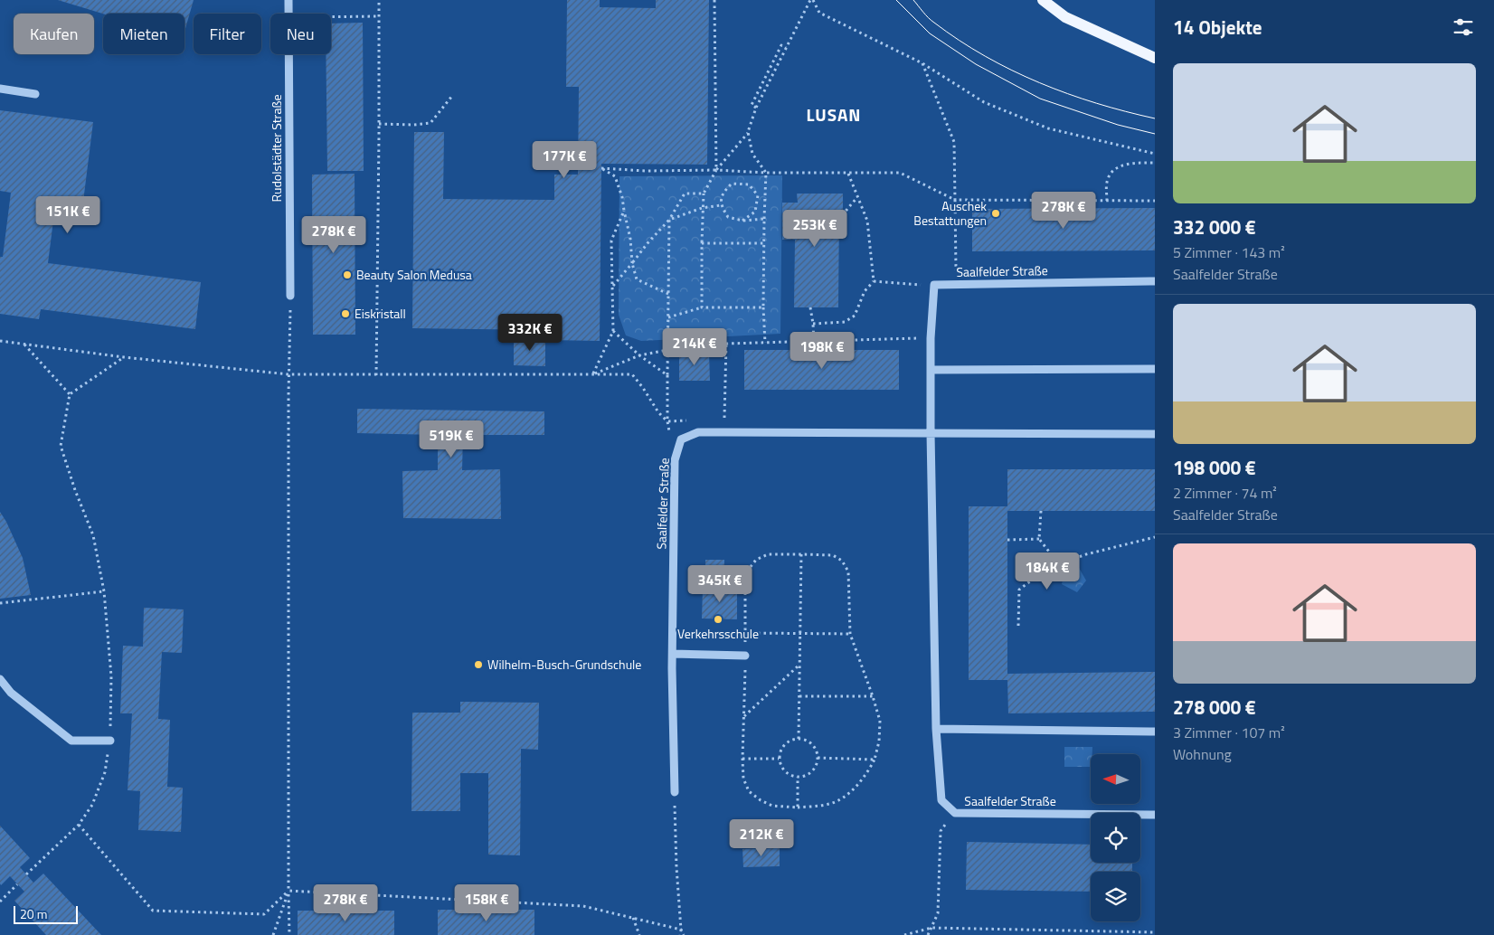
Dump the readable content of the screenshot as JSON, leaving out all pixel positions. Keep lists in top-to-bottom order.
{
  "streets": {
    "street": ["Rudolstädter Straße", "Saalfelder Straße"]
  },
  "districts": ["LUSAN"],
  "places": [
    "Auschek Bestattungen",
    "Beauty Salon Medusa",
    "Eiskristall",
    "Verkehrsschule",
    "Wilhelm-Busch-Grundschule"
  ],
  "scale_bar": "20 m",
  "north": "left",
  "page": {
    "heading": "14 Objekte",
    "chip": [
      "Kaufen",
      "Mieten",
      "Filter",
      "Neu"
    ],
    "list": [
      {
        "name": "332 000 €",
        "note": "5 Zimmer · 143 m² · Saalfelder Straße"
      },
      {
        "name": "198 000 €",
        "note": "2 Zimmer · 74 m² · Saalfelder Straße"
      },
      {
        "name": "278 000 €",
        "note": "3 Zimmer · 107 m² · Wohnung"
      }
    ],
    "price": [
      "177K €",
      "278K €",
      "151K €",
      "253K €",
      "278K €",
      "332K €",
      "214K €",
      "198K €",
      "519K €",
      "184K €",
      "345K €",
      "212K €",
      "278K €",
      "158K €"
    ],
    "scale": "20 m"
  }
}
